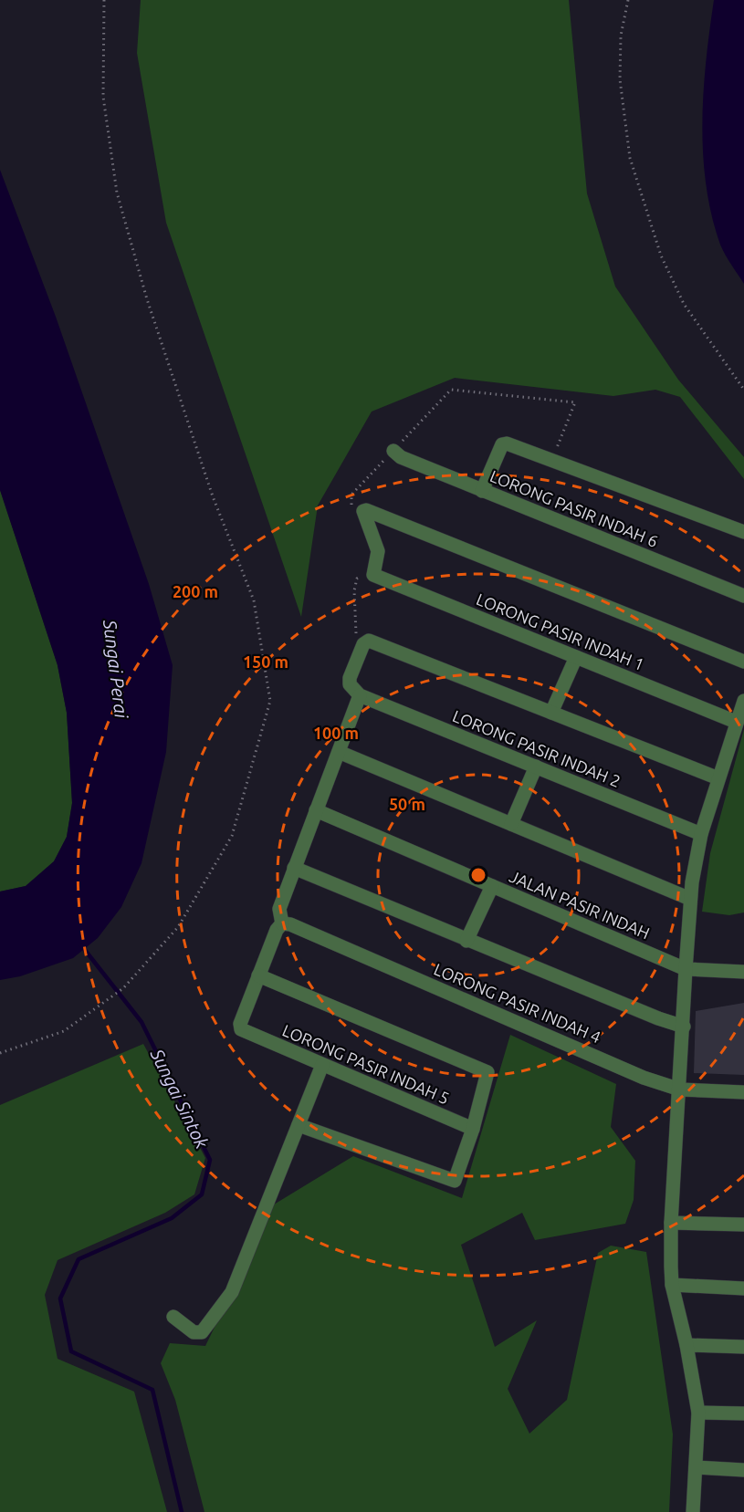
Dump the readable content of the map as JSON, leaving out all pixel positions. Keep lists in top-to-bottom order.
{
  "streets": {
    "street": [
      "LORONG PASIR INDAH 6",
      "LORONG PASIR INDAH 1",
      "LORONG PASIR INDAH 2",
      "JALAN PASIR INDAH",
      "LORONG PASIR INDAH 4",
      "LORONG PASIR INDAH 5"
    ]
  },
  "water": ["Sungai Perai", "Sungai Sintok"],
  "rings": [
    "200 m",
    "150 m",
    "100 m",
    "50 m"
  ]
}
